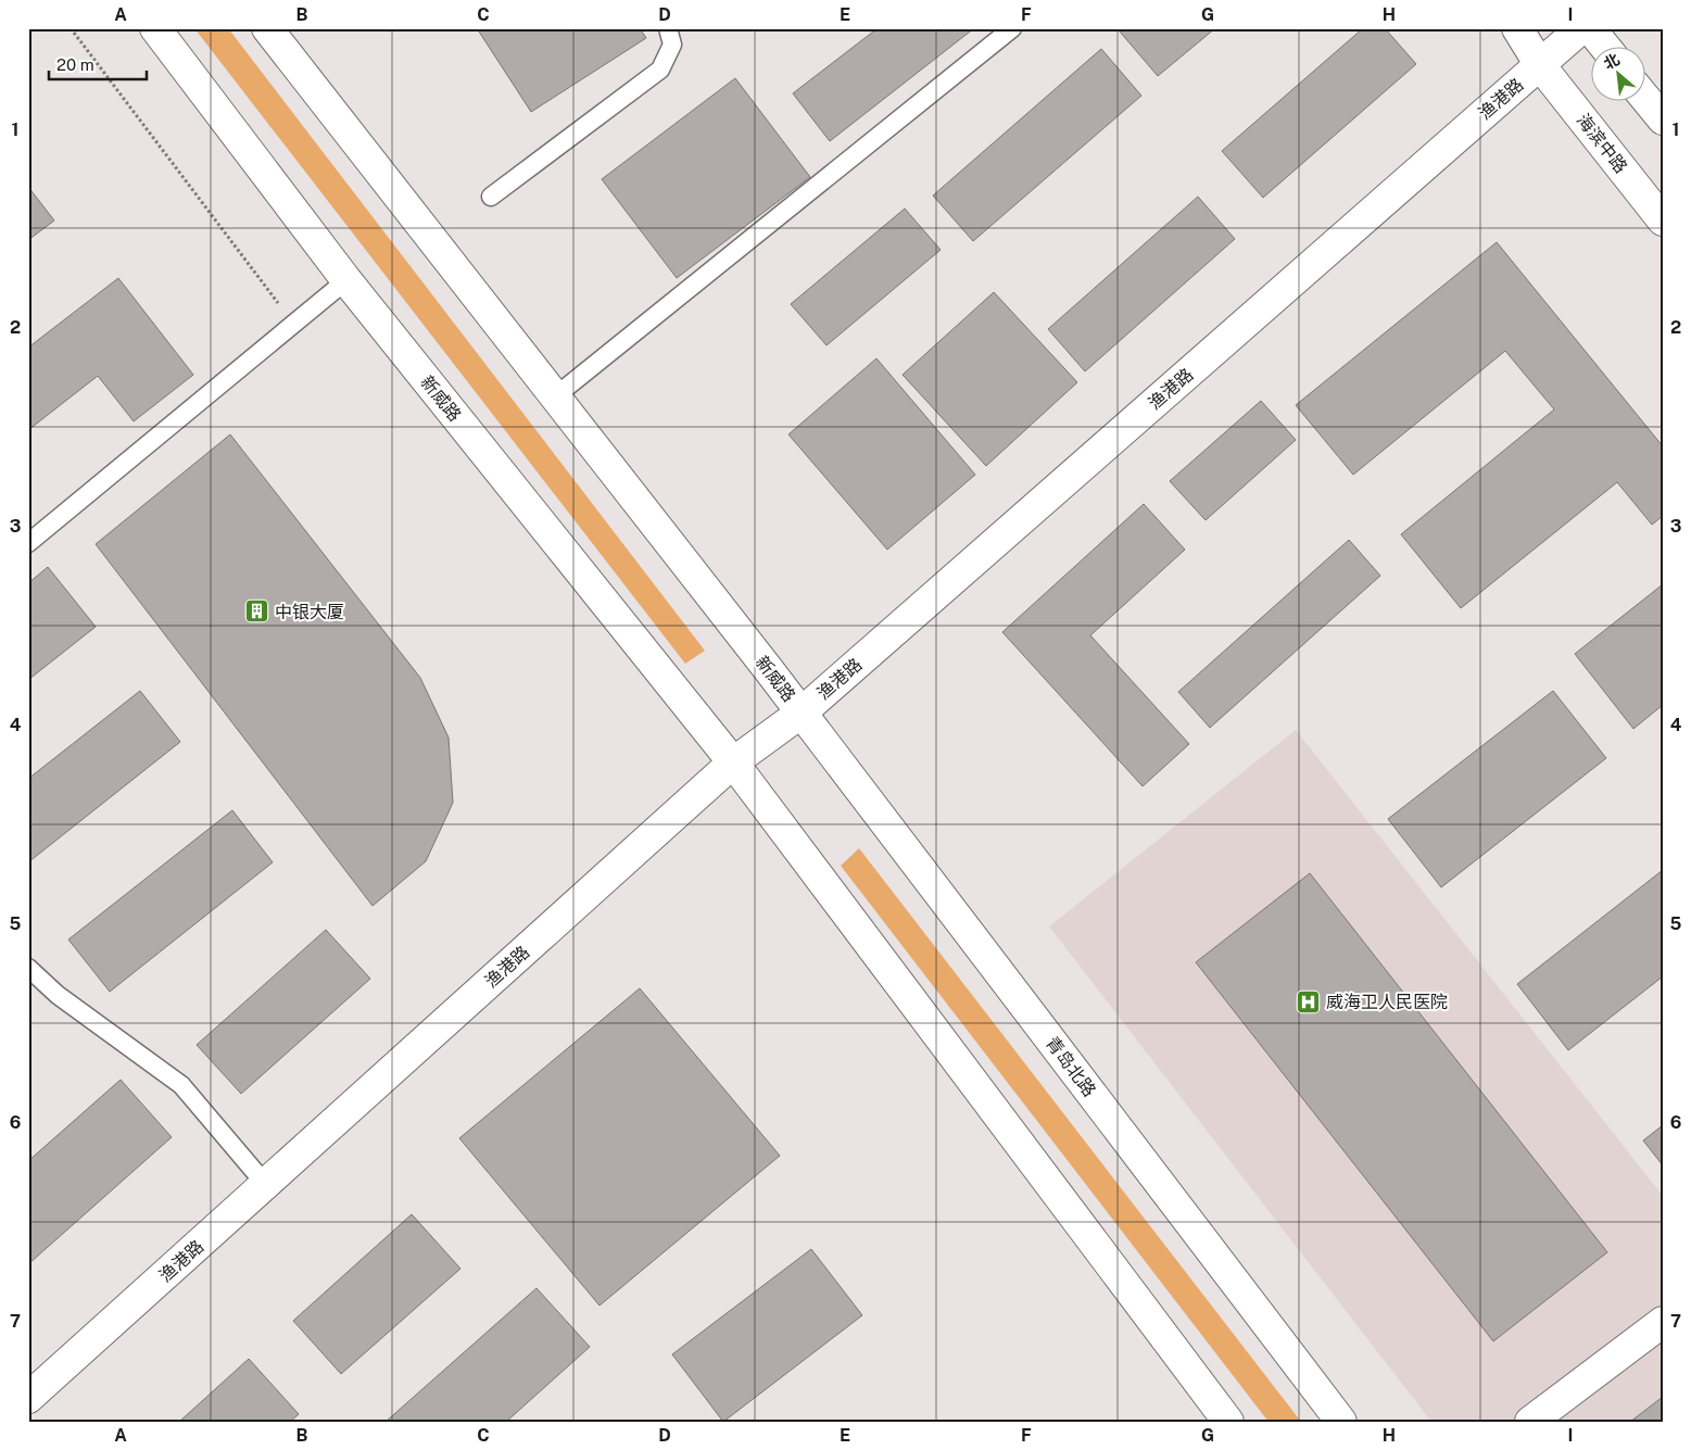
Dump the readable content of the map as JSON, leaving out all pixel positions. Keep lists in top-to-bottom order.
{
  "streets": {
    "main road": [
      "渔港路",
      "海滨中路",
      "新威路",
      "青岛北路"
    ]
  },
  "crossings": [
    ["渔港路", "海滨中路"],
    ["渔港路", "新威路"],
    ["渔港路", "青岛北路"],
    ["新威路", "青岛北路"]
  ],
  "places": {
    "building": ["中银大厦"],
    "hospital": ["威海卫人民医院"]
  },
  "scale_bar": "20 m",
  "north": "top left",
  "grid": {
    "columns": [
      "A",
      "B",
      "C",
      "D",
      "E",
      "F",
      "G",
      "H",
      "I"
    ],
    "rows": [
      "1",
      "2",
      "3",
      "4",
      "5",
      "6",
      "7"
    ]
  }
}
